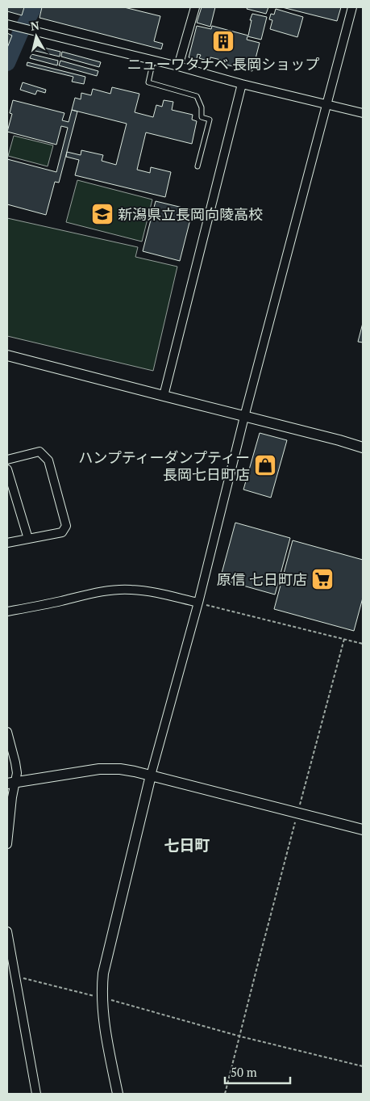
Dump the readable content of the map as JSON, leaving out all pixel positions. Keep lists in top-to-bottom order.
{
  "districts": ["七日町"],
  "places": {
    "building": ["ニューワタナベ 長岡ショップ"],
    "school or university": ["新潟県立長岡向陵高校"],
    "shop": ["ハンプティーダンプティー 長岡七日町店"],
    "supermarket": ["原信 七日町店"]
  },
  "scale_bar": "50 m",
  "north": "top"
}
